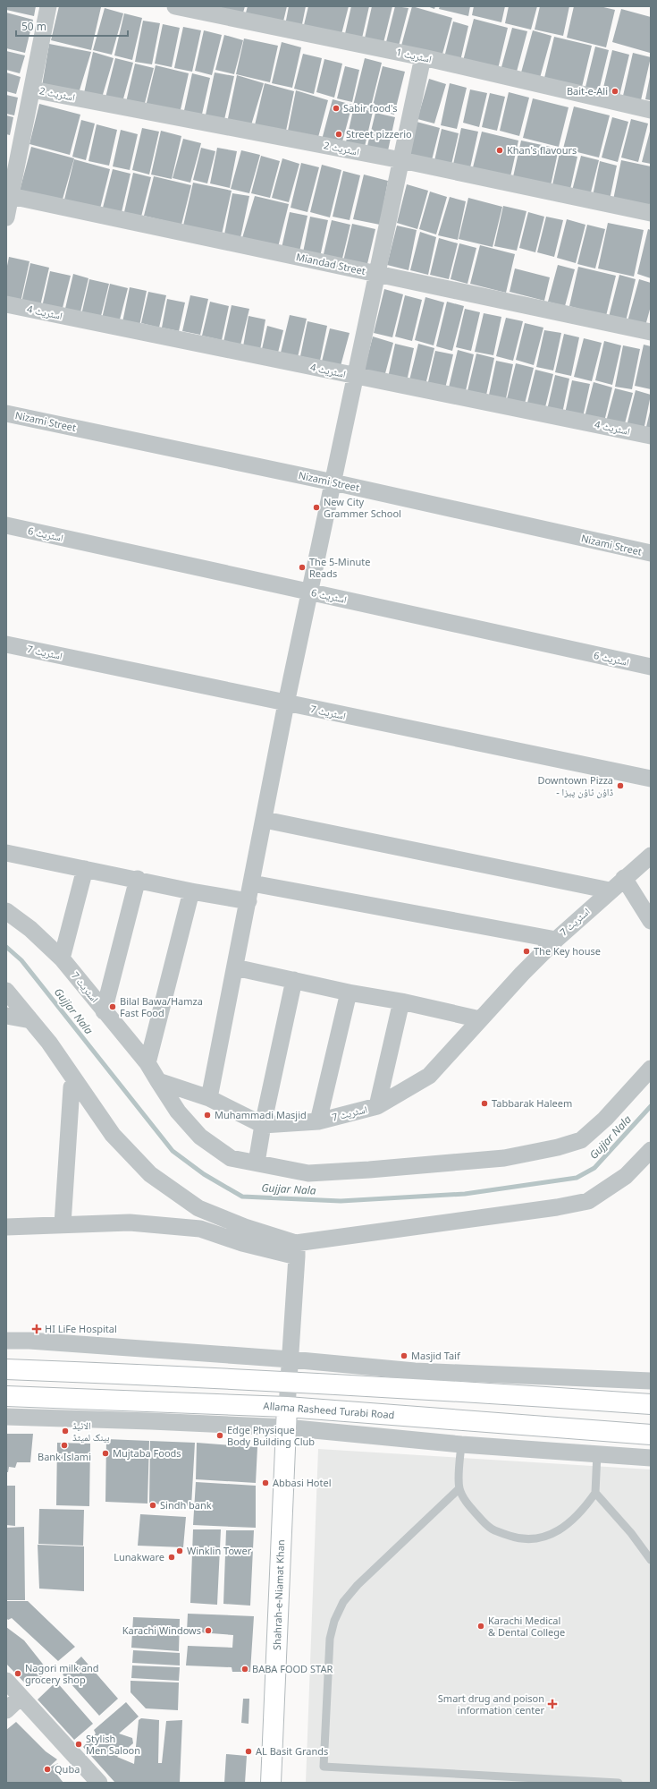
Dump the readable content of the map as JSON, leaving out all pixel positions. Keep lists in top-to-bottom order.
{
  "streets": {
    "main road": ["Allama Rasheed Turabi Road", "Shahrah-e-Niamat Khan"],
    "street": [
      "اسٹریٹ 1",
      "اسٹریٹ 2",
      "Miandad Street",
      "اسٹریٹ 4",
      "Nizami Street",
      "اسٹریٹ 6",
      "اسٹریٹ 7"
    ]
  },
  "crossings": [
    ["Allama Rasheed Turabi Road", "Shahrah-e-Niamat Khan"]
  ],
  "water": ["Gujjar Nala"],
  "places": {
    "other": [
      "Bait-e-Ali",
      "Sabir food's",
      "Street pizzerio",
      "Khan's flavours",
      "New City Grammer School",
      "The 5-Minute Reads",
      "Downtown Pizza - ڈاؤن ٹاؤن پیزا",
      "The Key house",
      "Bilal Bawa/Hamza Fast Food",
      "Tabbarak Haleem",
      "Muhammadi Masjid",
      "Masjid Taif",
      "الائیڈ بینک لمیٹڈ",
      "Edge Physique Body Building Club",
      "Bank Islami",
      "Mujtaba Foods",
      "Abbasi Hotel",
      "Sindh bank",
      "Winklin Tower",
      "Lunakware",
      "Karachi Medical & Dental College",
      "Karachi Windows",
      "BABA FOOD STAR",
      "Nagori milk and grocery shop",
      "Stylish Men Saloon",
      "AL Basit Grands",
      "Quba"
    ],
    "health": ["HI LiFe Hospital", "Smart drug and poison information center"]
  },
  "scale_bar": "50 m"
}
